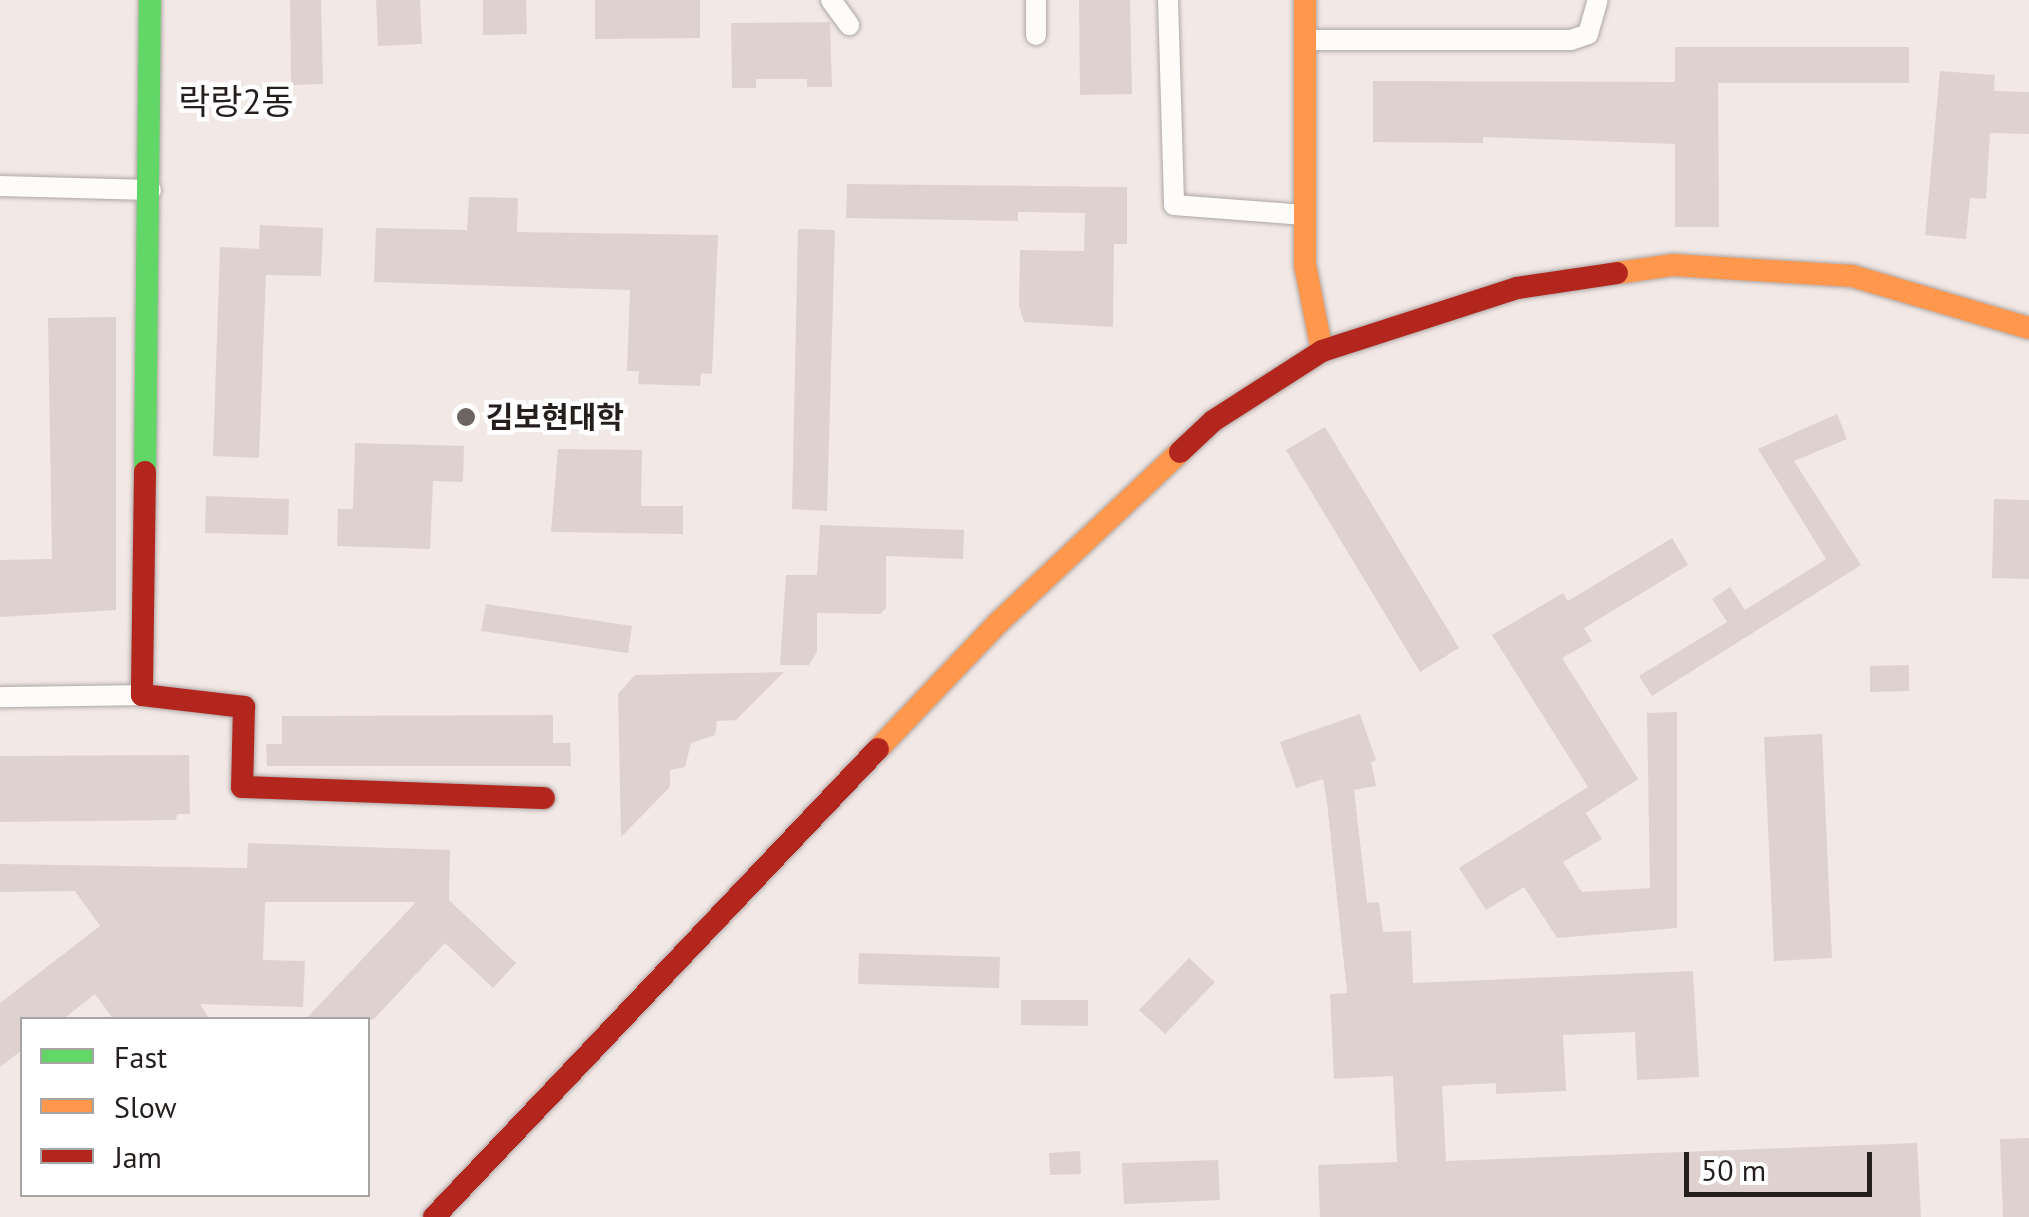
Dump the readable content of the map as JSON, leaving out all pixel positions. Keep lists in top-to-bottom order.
{
  "districts": ["락랑2동"],
  "places": ["김보현대학"],
  "legend": ["Fast", "Slow", "Jam"],
  "scale_bar": "50 m"
}
